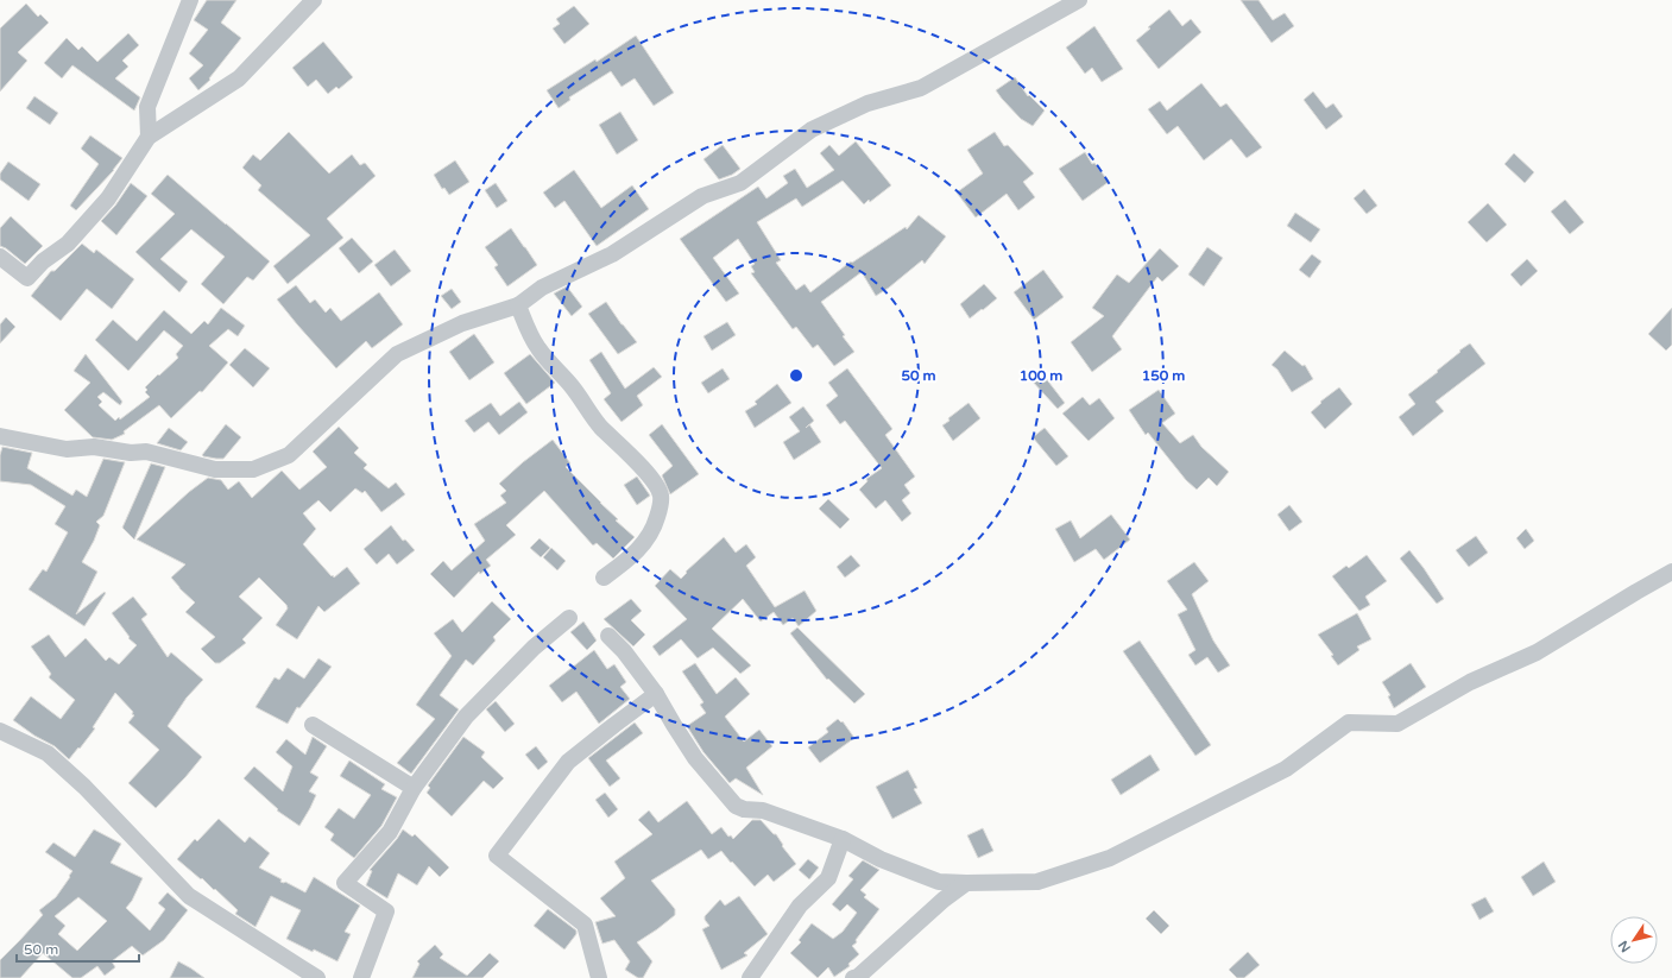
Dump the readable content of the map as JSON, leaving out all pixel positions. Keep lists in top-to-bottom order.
{
  "scale_bar": "50 m",
  "north": "bottom left",
  "rings": ["50 m", "100 m", "150 m"]
}
